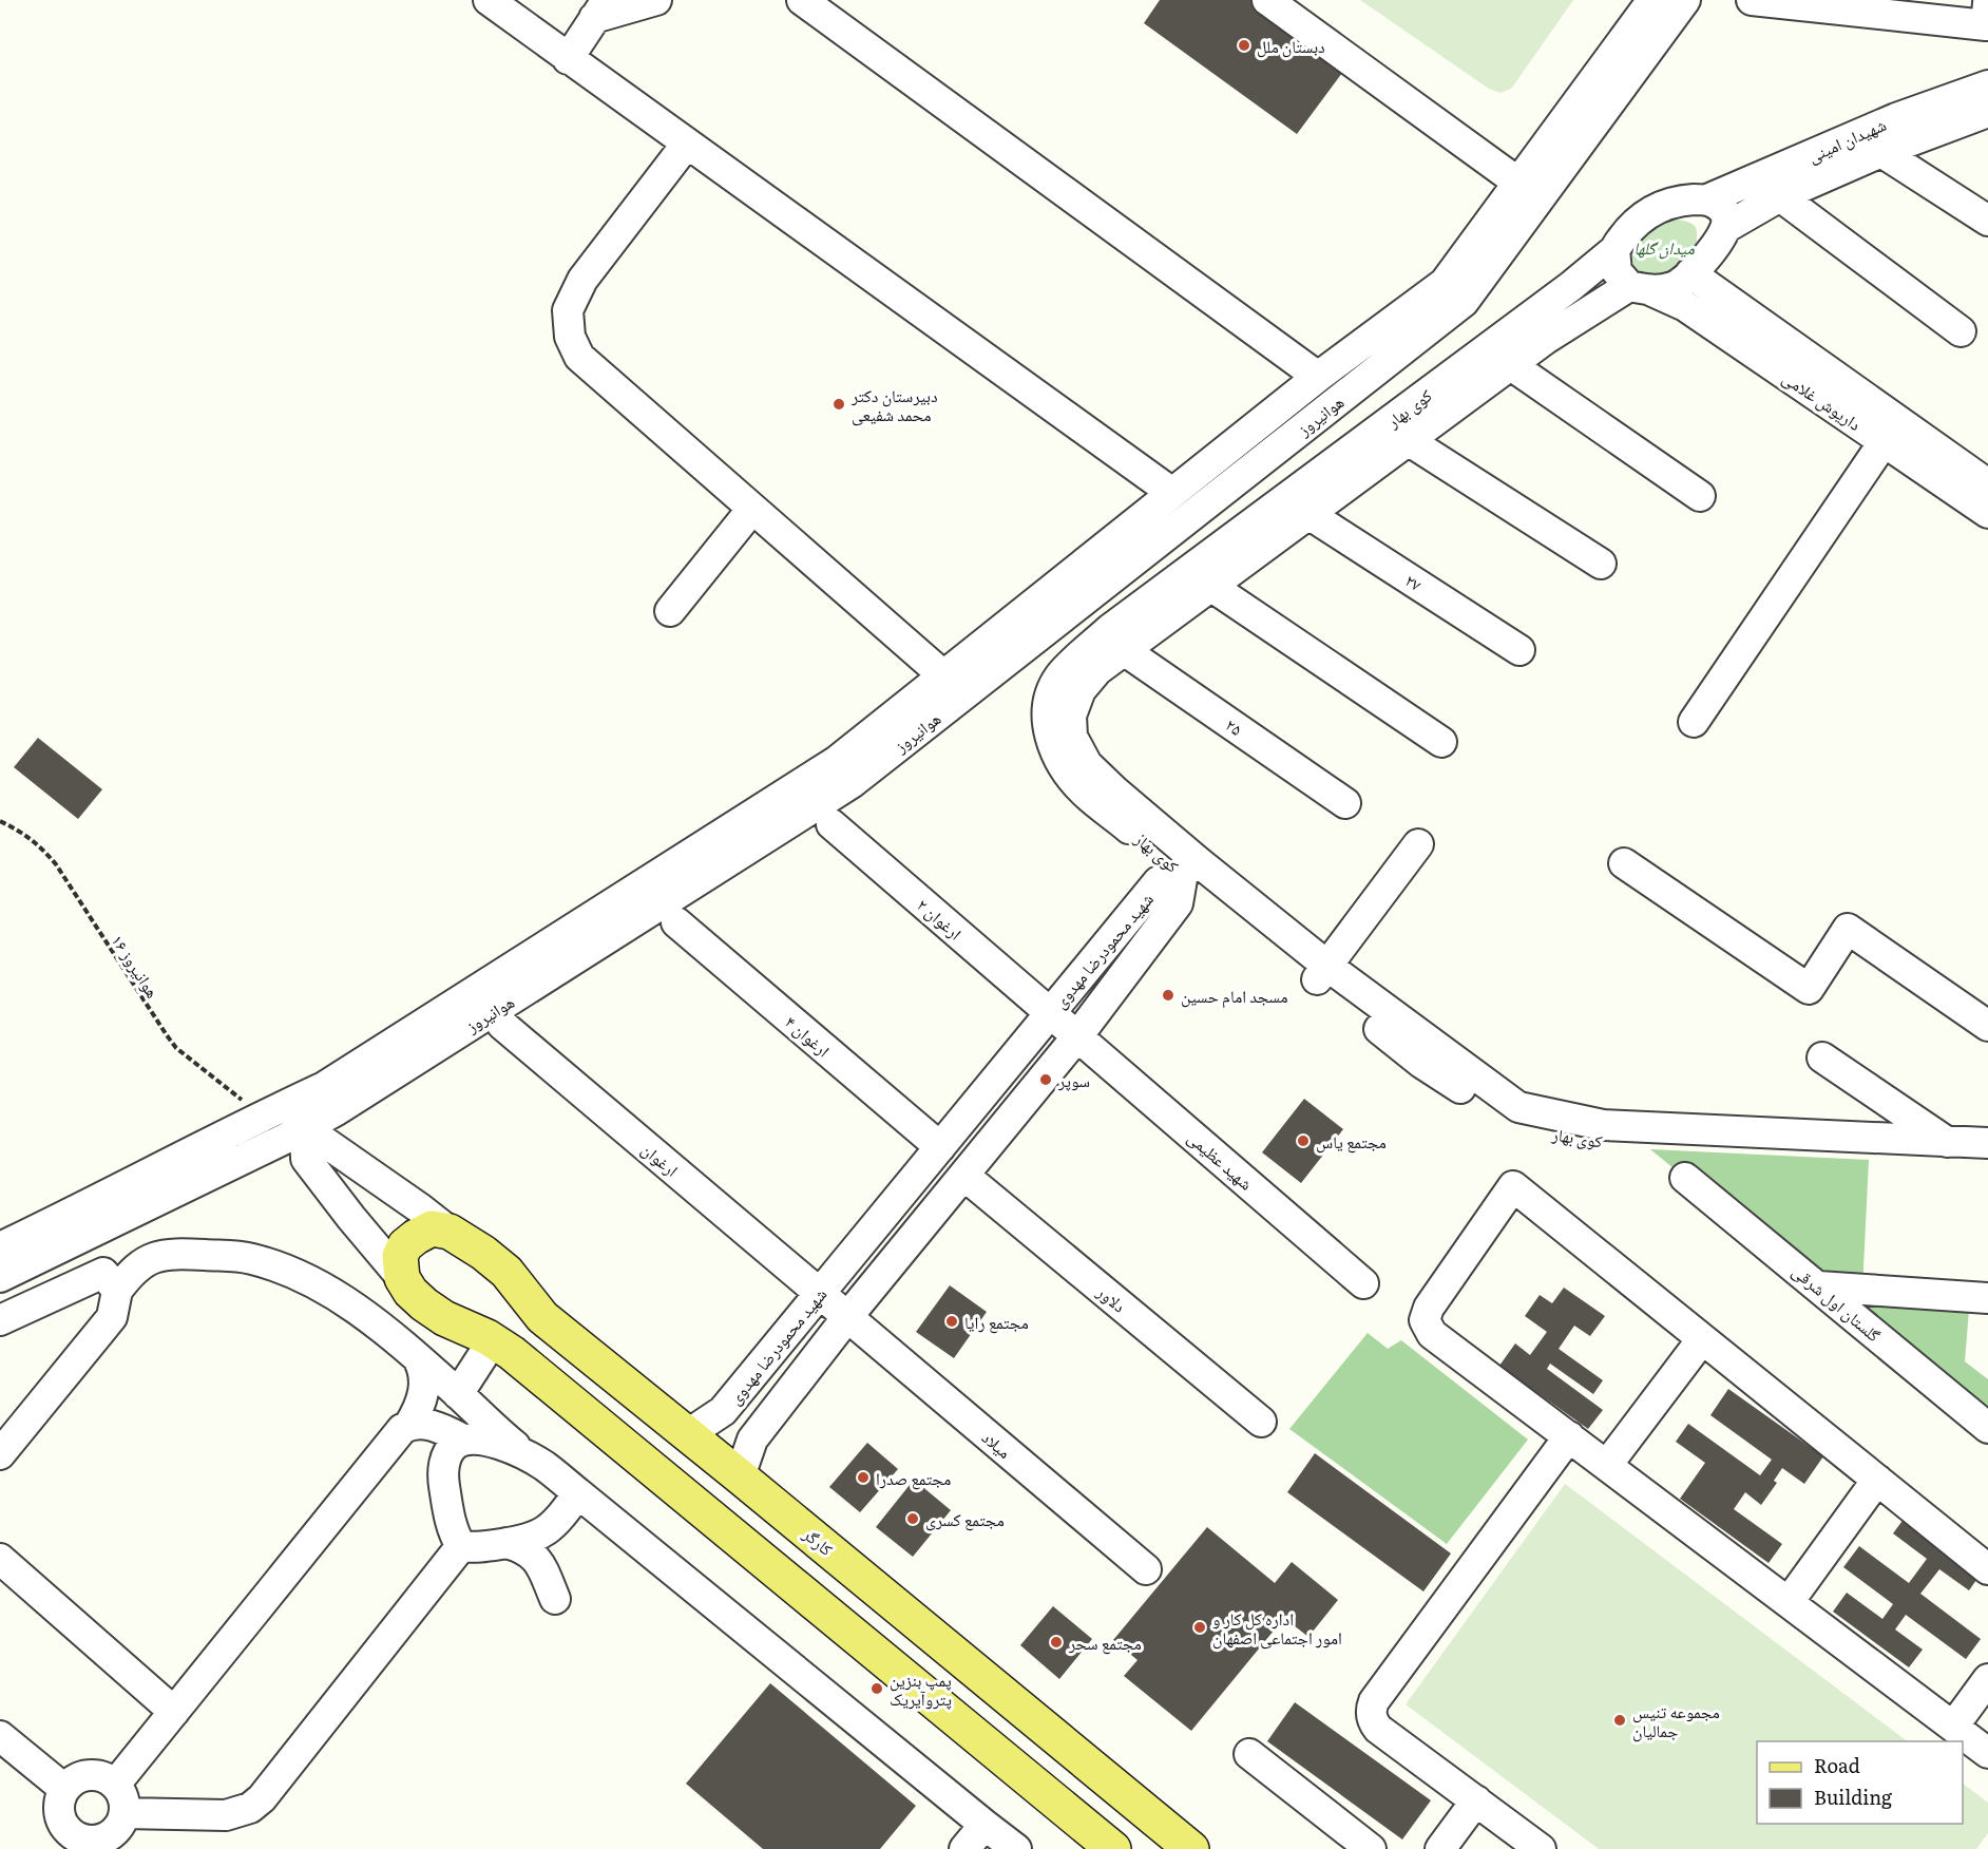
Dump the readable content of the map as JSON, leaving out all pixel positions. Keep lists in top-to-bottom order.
{
  "streets": {
    "main road": ["کارگر"],
    "street": [
      "شهیدان امینی",
      "داریوش غلامی",
      "کوی بهار",
      "هوانیروز",
      "۲۷",
      "۲۵",
      "ارغوان ۲",
      "شهید محمودرضا مهدوی",
      "ارغوان ۴",
      "ارغوان",
      "شهید عظیمی",
      "دلاور",
      "گلستان اول شرقی",
      "میلاد"
    ],
    "path": ["هوانیروز ۱۶"]
  },
  "crossings": [
    ["شهیدان امینی", "داریوش غلامی"],
    ["شهیدان امینی", "کوی بهار"],
    ["داریوش غلامی", "کوی بهار"],
    ["کوی بهار", "۲۷"],
    ["کوی بهار", "۲۵"],
    ["کوی بهار", "شهید محمودرضا مهدوی"],
    ["هوانیروز", "هوانیروز ۱۶"],
    ["ارغوان ۲", "شهید محمودرضا مهدوی"],
    ["ارغوان ۲", "شهید عظیمی"],
    ["شهید محمودرضا مهدوی", "ارغوان ۴"],
    ["شهید محمودرضا مهدوی", "ارغوان"],
    ["شهید محمودرضا مهدوی", "شهید عظیمی"],
    ["شهید محمودرضا مهدوی", "دلاور"],
    ["شهید محمودرضا مهدوی", "میلاد"],
    ["شهید محمودرضا مهدوی", "کارگر"],
    ["ارغوان", "میلاد"]
  ],
  "parks": ["میدان گلها"],
  "places": [
    "دبستان ملل",
    "دبیرستان دکتر محمد شفیعی",
    "مسجد امام حسین",
    "سوپر",
    "مجتمع یاس",
    "مجتمع رایا",
    "مجتمع صدرا",
    "مجتمع کسری",
    "اداره کل کار و امور اجتماعی اصفهان",
    "مجتمع سحر",
    "پمپ بنزین پتروآیریک",
    "مجموعه تنیس جمالیان"
  ],
  "legend": ["Road", "Building"]
}
